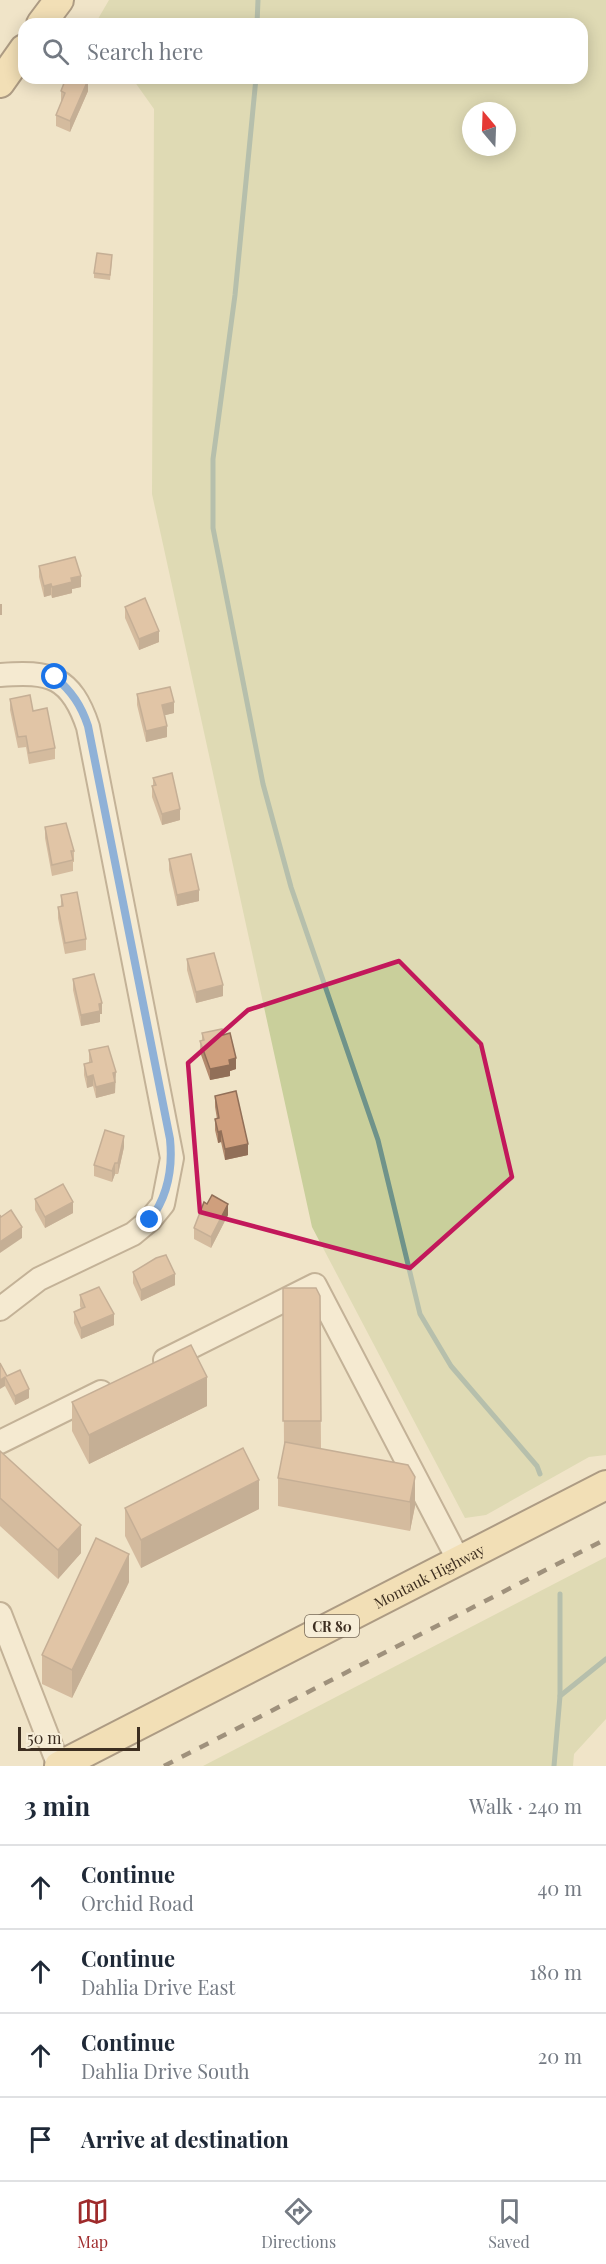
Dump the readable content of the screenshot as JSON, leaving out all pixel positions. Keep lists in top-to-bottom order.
{
  "streets": {
    "main road": ["Montauk Highway", "CR 80"]
  },
  "scale_bar": "50 m",
  "north": "top",
  "page": {
    "search": "Search here",
    "scale": "50 m",
    "heading": ["3 min", "Walk · 240 m"],
    "list": [
      ["Continue", "Orchid Road", "40 m"],
      ["Continue", "Dahlia Drive East", "180 m"],
      ["Continue", "Dahlia Drive South", "20 m"],
      "Arrive at destination"
    ],
    "nav": ["Map", "Directions", "Saved"]
  }
}
